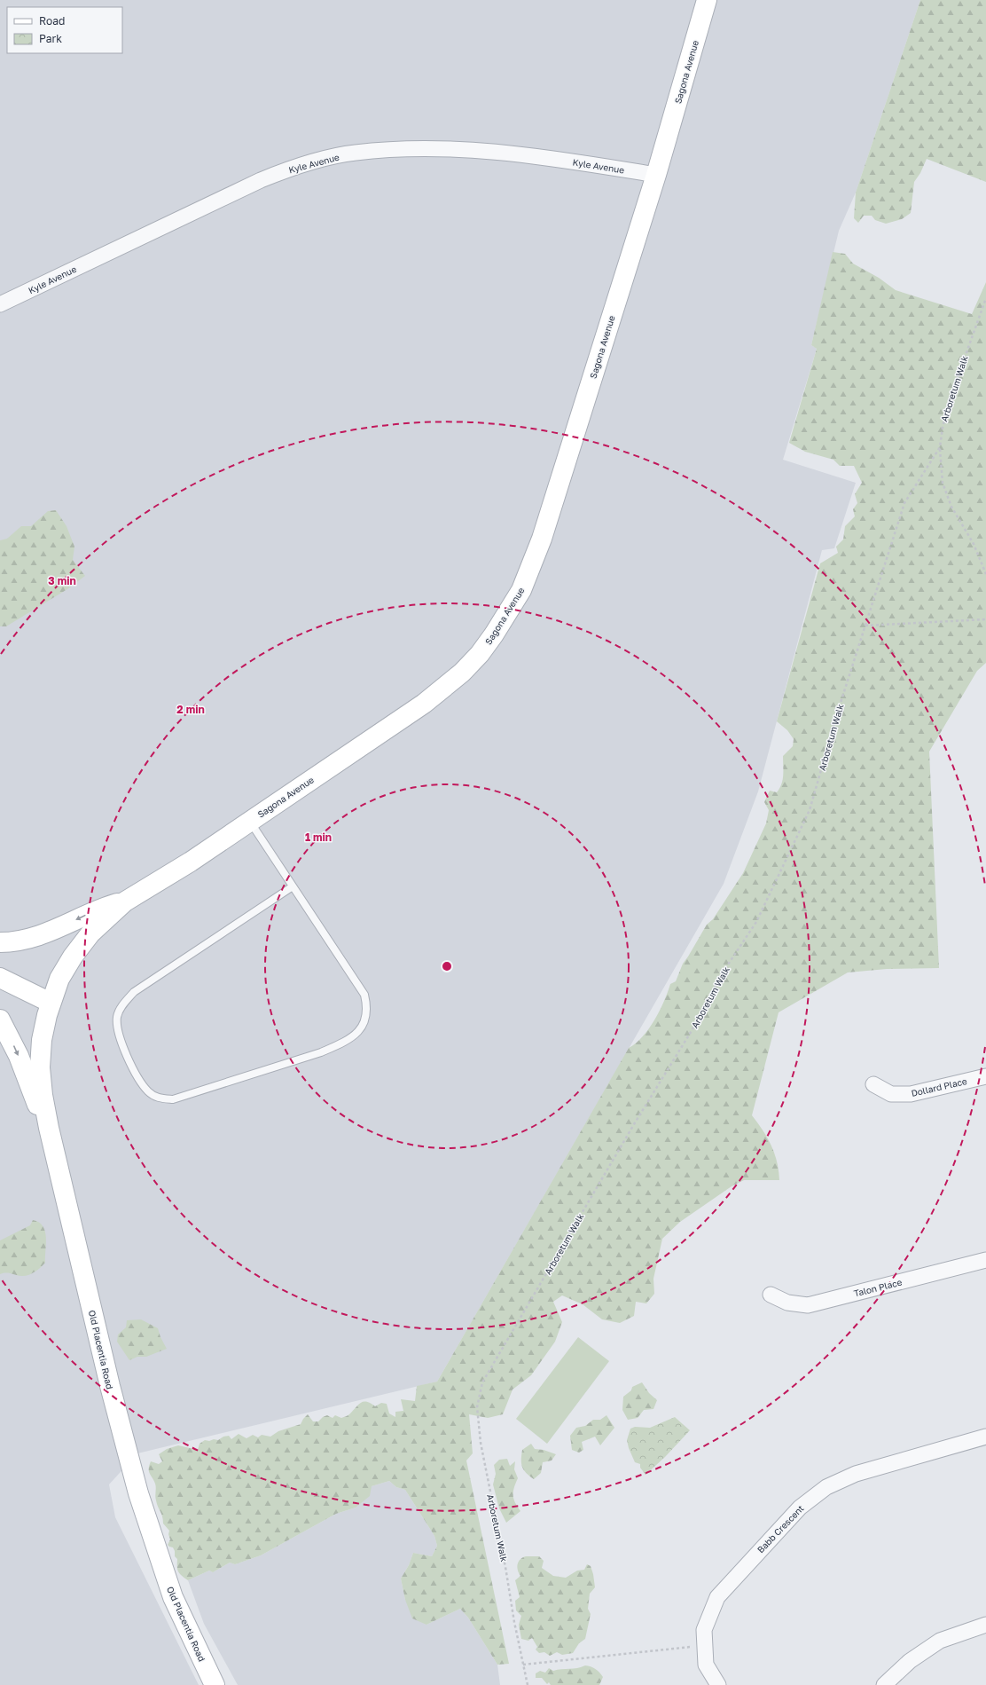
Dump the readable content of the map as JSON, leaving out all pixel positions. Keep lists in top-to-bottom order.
{
  "streets": {
    "main road": ["Sagona Avenue", "Old Placentia Road"],
    "street": [
      "Kyle Avenue",
      "Dollard Place",
      "Talon Place",
      "Babb Crescent"
    ],
    "path": ["Arboretum Walk"]
  },
  "crossings": [
    ["Sagona Avenue", "Kyle Avenue"],
    ["Sagona Avenue", "Old Placentia Road"]
  ],
  "legend": ["Road", "Park"],
  "rings": ["3 min", "2 min", "1 min"]
}
